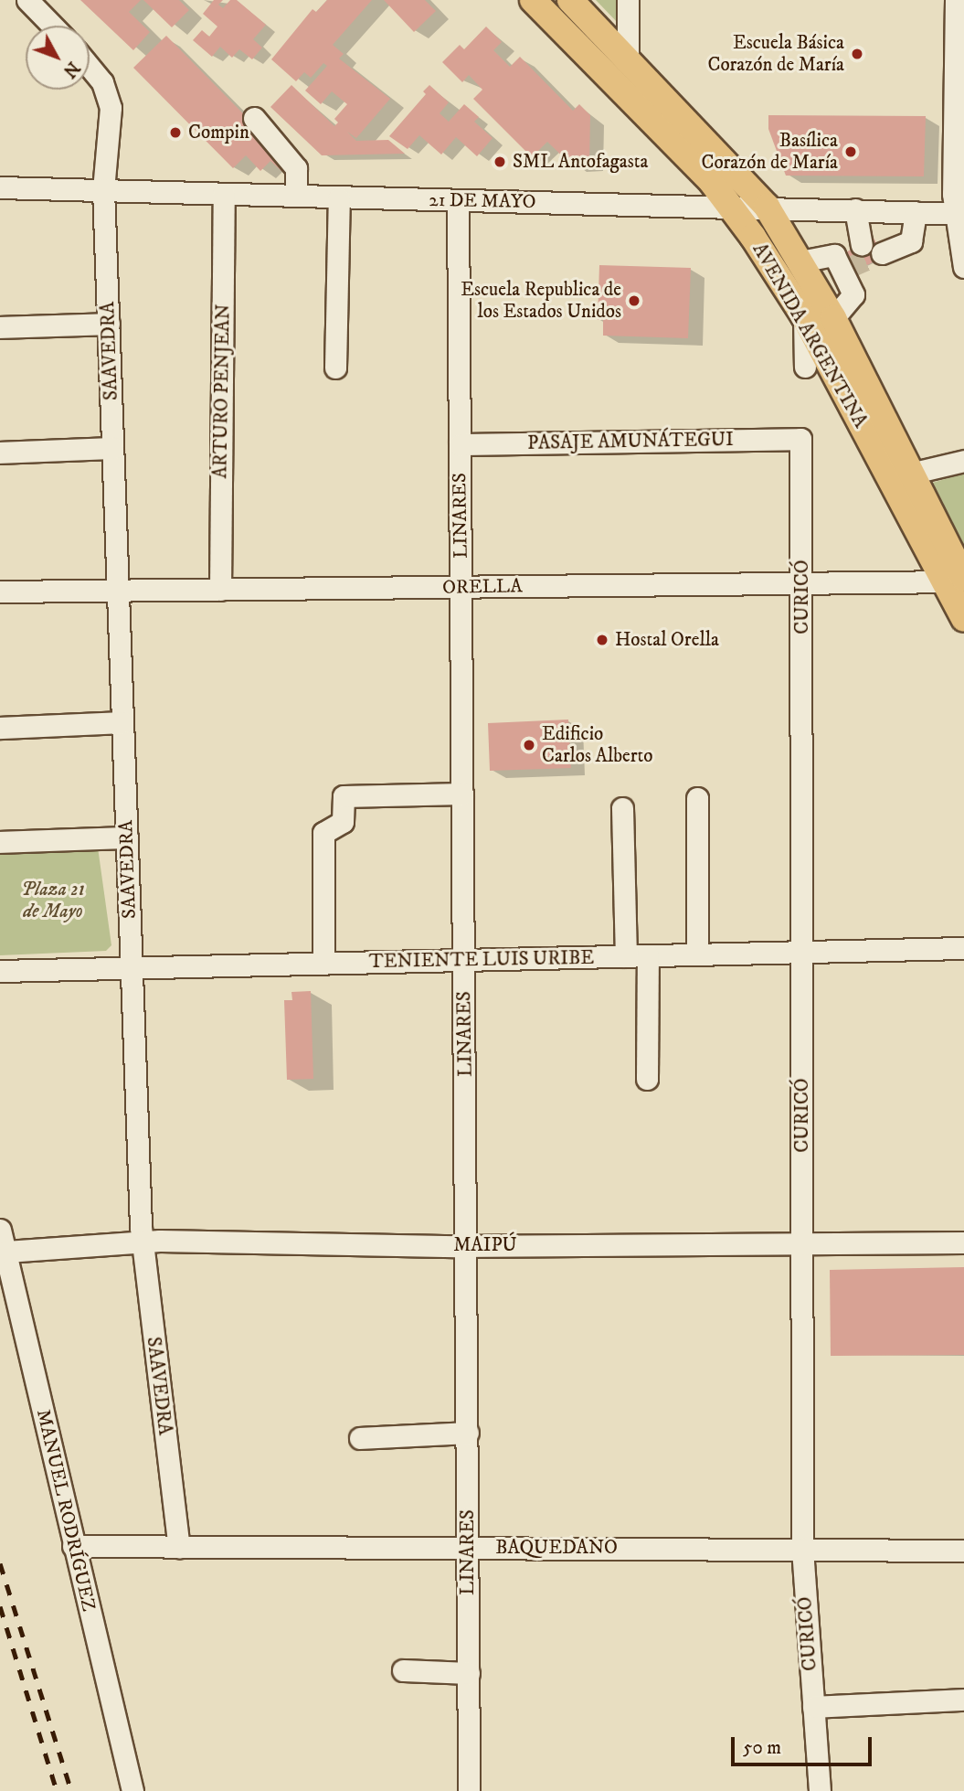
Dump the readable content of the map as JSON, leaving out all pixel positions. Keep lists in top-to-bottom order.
{
  "streets": {
    "main road": ["AVENIDA ARGENTINA"],
    "street": [
      "21 DE MAYO",
      "SAAVEDRA",
      "ARTURO PENJEAN",
      "PASAJE AMUNÁTEGUI",
      "LINARES",
      "ORELLA",
      "CURICÓ",
      "TENIENTE LUIS URIBE",
      "MAIPÚ",
      "MANUEL RODRÍGUEZ",
      "BAQUEDANO"
    ]
  },
  "crossings": [
    ["21 DE MAYO", "AVENIDA ARGENTINA"],
    ["21 DE MAYO", "SAAVEDRA"],
    ["21 DE MAYO", "ARTURO PENJEAN"],
    ["21 DE MAYO", "LINARES"],
    ["AVENIDA ARGENTINA", "ORELLA"],
    ["SAAVEDRA", "ORELLA"],
    ["SAAVEDRA", "TENIENTE LUIS URIBE"],
    ["SAAVEDRA", "MAIPÚ"],
    ["SAAVEDRA", "BAQUEDANO"],
    ["ARTURO PENJEAN", "ORELLA"],
    ["PASAJE AMUNÁTEGUI", "LINARES"],
    ["PASAJE AMUNÁTEGUI", "CURICÓ"],
    ["LINARES", "ORELLA"],
    ["LINARES", "TENIENTE LUIS URIBE"],
    ["LINARES", "MAIPÚ"],
    ["LINARES", "BAQUEDANO"],
    ["ORELLA", "CURICÓ"],
    ["CURICÓ", "TENIENTE LUIS URIBE"],
    ["CURICÓ", "MAIPÚ"],
    ["CURICÓ", "BAQUEDANO"],
    ["MAIPÚ", "MANUEL RODRÍGUEZ"],
    ["MANUEL RODRÍGUEZ", "BAQUEDANO"]
  ],
  "parks": ["Plaza 21 de Mayo"],
  "places": [
    "Escuela Básica Corazón de María",
    "Compin",
    "Basílica Corazón de María",
    "SML Antofagasta",
    "Escuela Republica de los Estados Unidos",
    "Hostal Orella",
    "Edificio Carlos Alberto"
  ],
  "scale_bar": "50 m",
  "north": "bottom right"
}
